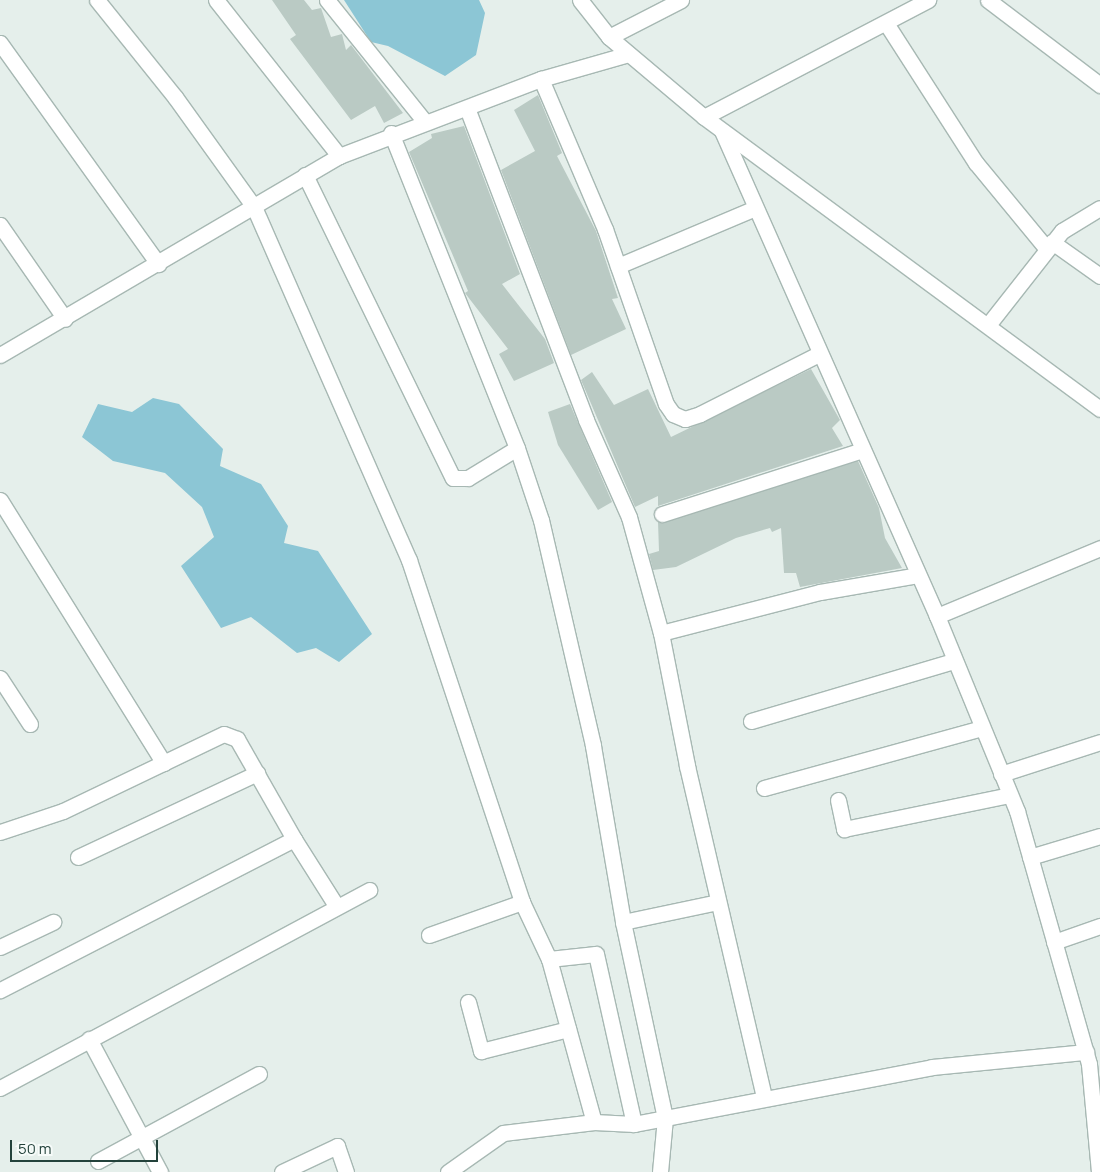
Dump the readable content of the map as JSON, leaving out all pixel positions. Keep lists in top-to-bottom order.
{
  "scale_bar": "50 m"
}
